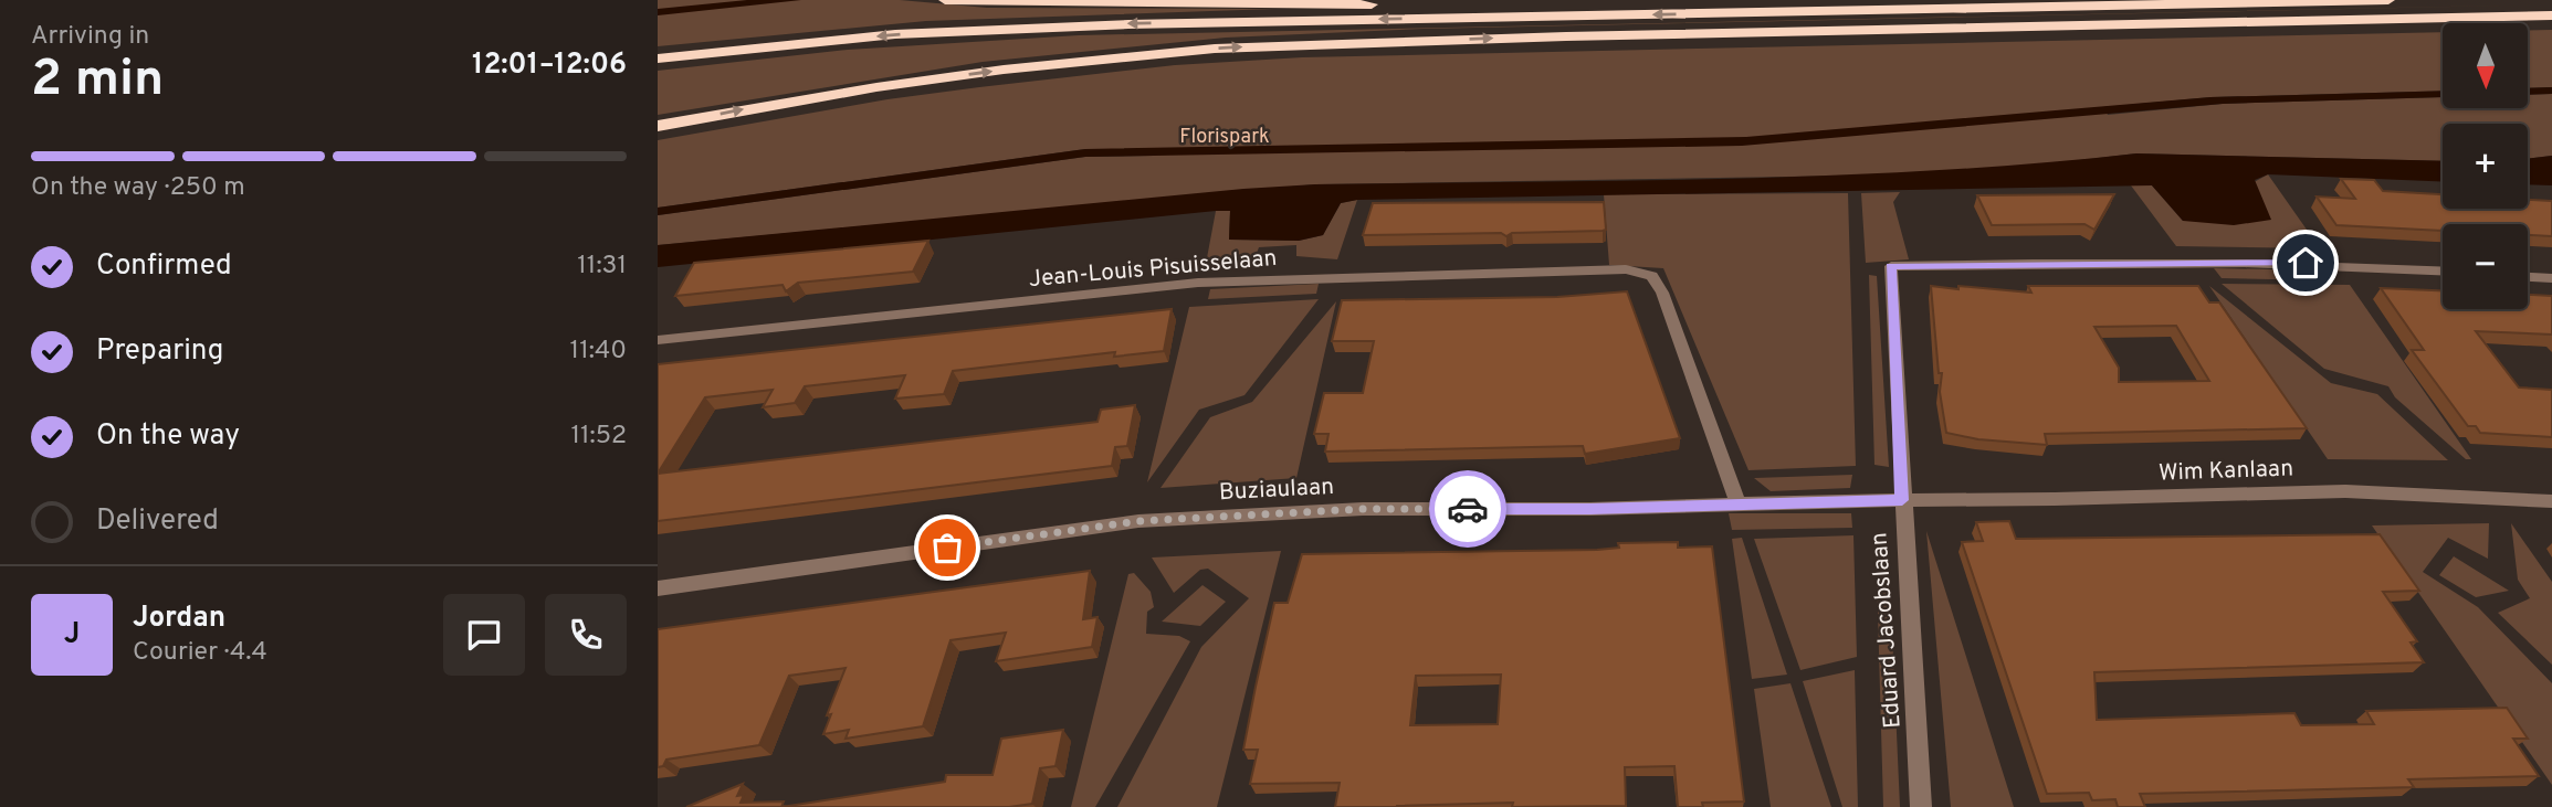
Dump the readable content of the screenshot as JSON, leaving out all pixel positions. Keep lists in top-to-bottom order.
{
  "streets": {
    "street": [
      "Jean-Louis Pisuisselaan",
      "Wim Kanlaan",
      "Buziaulaan",
      "Eduard Jacobslaan"
    ]
  },
  "crossings": [
    ["Jean-Louis Pisuisselaan", "Buziaulaan"],
    ["Wim Kanlaan", "Buziaulaan"],
    ["Wim Kanlaan", "Eduard Jacobslaan"],
    ["Buziaulaan", "Eduard Jacobslaan"]
  ],
  "parks": ["Florispark"],
  "north": "bottom",
  "page": {
    "heading": ["2 min", "Arriving in", "12:01–12:06"],
    "panel": ["Jordan", "Courier · 4.4"],
    "map_buttons": ["+", "−"],
    "bar": "On the way · 250 m",
    "list": [
      ["Confirmed", "11:31"],
      ["Preparing", "11:40"],
      ["On the way", "11:52"],
      "Delivered"
    ],
    "round": "J"
  }
}
